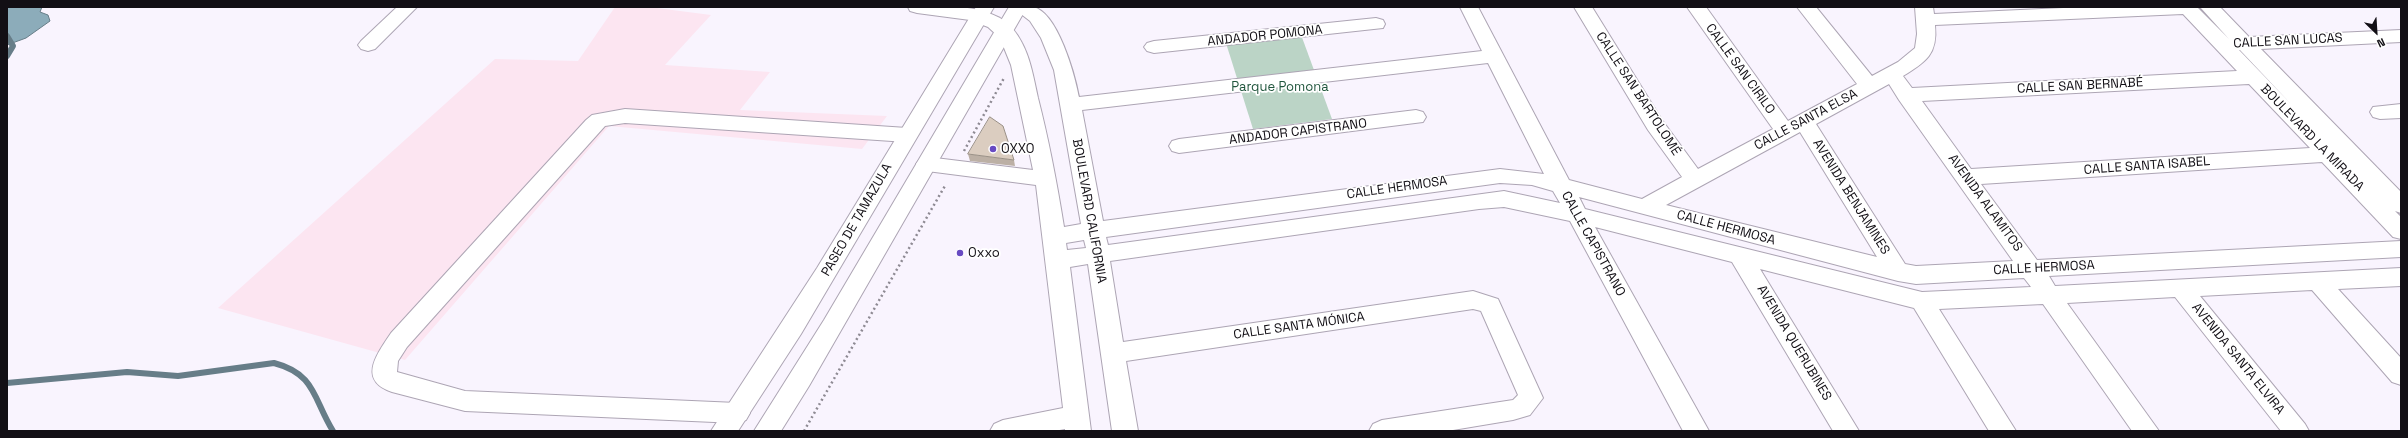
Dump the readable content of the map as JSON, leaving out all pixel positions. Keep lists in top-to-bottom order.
{
  "streets": {
    "street": [
      "ANDADOR POMONA",
      "CALLE SAN LUCAS",
      "CALLE SAN CIRILO",
      "CALLE SAN BERNABÉ",
      "CALLE SAN BARTOLOMÉ",
      "CALLE SANTA ELSA",
      "ANDADOR CAPISTRANO",
      "BOULEVARD LA MIRADA",
      "CALLE SANTA ISABEL",
      "CALLE HERMOSA",
      "AVENIDA BENJAMINES",
      "AVENIDA ALAMITOS",
      "BOULEVARD CALIFORNIA",
      "PASEO DE TAMAZULA",
      "CALLE CAPISTRANO",
      "CALLE SANTA MÓNICA",
      "AVENIDA QUERUBINES",
      "AVENIDA SANTA ELVIRA"
    ]
  },
  "crossings": [
    ["CALLE SAN LUCAS", "BOULEVARD LA MIRADA"],
    ["CALLE SAN CIRILO", "CALLE SANTA ELSA"],
    ["CALLE SAN BERNABÉ", "BOULEVARD LA MIRADA"],
    ["CALLE SAN BERNABÉ", "AVENIDA ALAMITOS"],
    ["CALLE SAN BARTOLOMÉ", "CALLE SANTA ELSA"],
    ["CALLE SANTA ELSA", "CALLE HERMOSA"],
    ["CALLE SANTA ELSA", "AVENIDA BENJAMINES"],
    ["CALLE SANTA ELSA", "AVENIDA ALAMITOS"],
    ["BOULEVARD LA MIRADA", "CALLE SANTA ISABEL"],
    ["CALLE SANTA ISABEL", "AVENIDA ALAMITOS"],
    ["CALLE HERMOSA", "AVENIDA BENJAMINES"],
    ["CALLE HERMOSA", "AVENIDA ALAMITOS"],
    ["CALLE HERMOSA", "BOULEVARD CALIFORNIA"],
    ["CALLE HERMOSA", "CALLE CAPISTRANO"],
    ["CALLE HERMOSA", "AVENIDA QUERUBINES"],
    ["CALLE HERMOSA", "AVENIDA SANTA ELVIRA"],
    ["BOULEVARD CALIFORNIA", "CALLE SANTA MÓNICA"]
  ],
  "parks": ["Parque Pomona"],
  "places": ["OXXO", "Oxxo"],
  "north": "bottom right"
}
